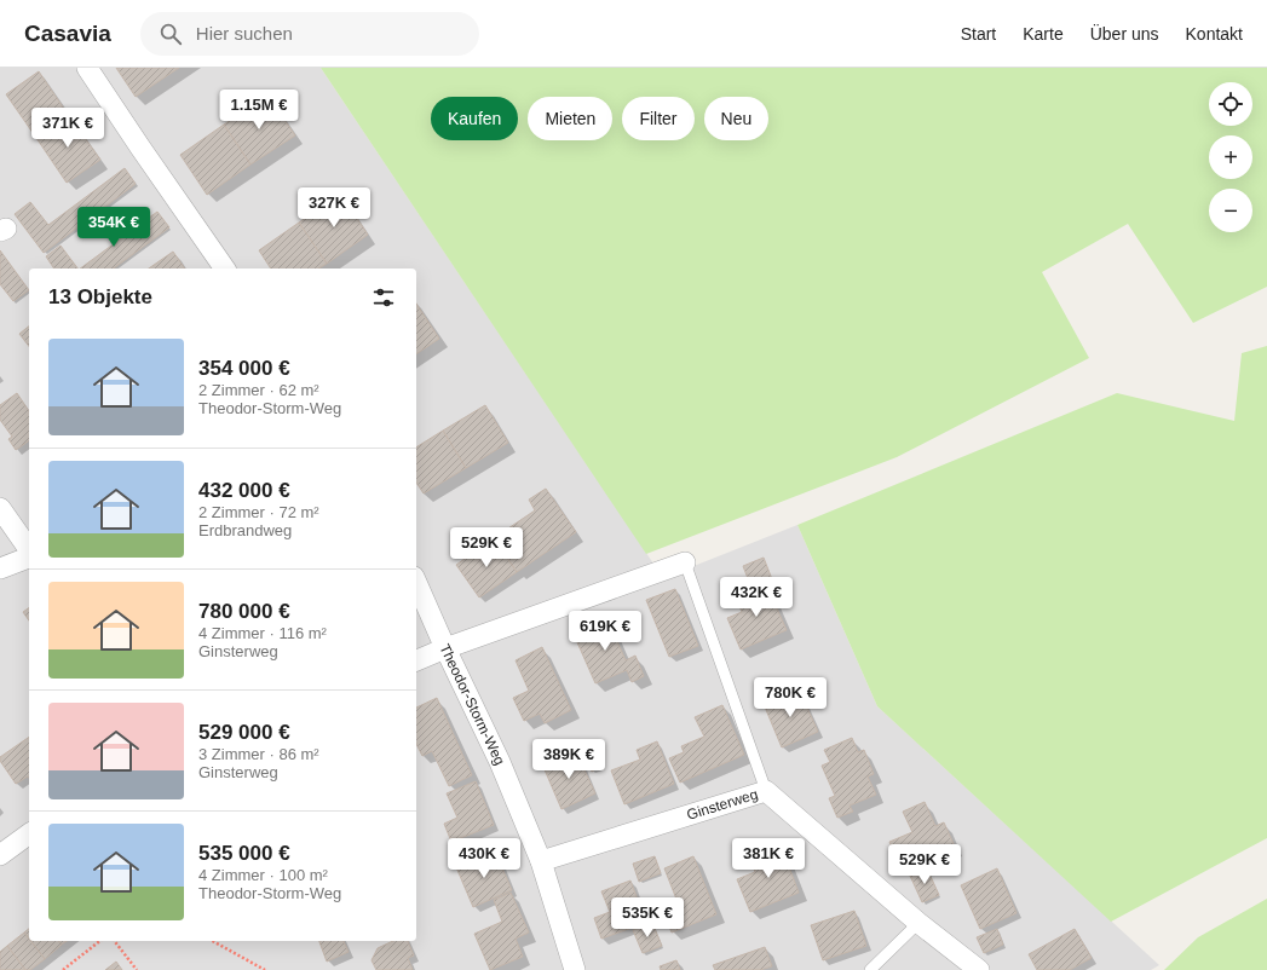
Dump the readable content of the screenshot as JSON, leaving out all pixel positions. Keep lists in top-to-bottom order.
{
  "streets": {
    "street": ["Theodor-Storm-Weg", "Ginsterweg"]
  },
  "crossings": [
    ["Theodor-Storm-Weg", "Ginsterweg"]
  ],
  "page": {
    "header": "Casavia",
    "search": "Hier suchen",
    "nav": [
      "Start",
      "Karte",
      "Über uns",
      "Kontakt"
    ],
    "map_buttons": ["+", "−"],
    "price": [
      "1.15M €",
      "371K €",
      "327K €",
      "354K €",
      "529K €",
      "432K €",
      "619K €",
      "780K €",
      "389K €",
      "430K €",
      "381K €",
      "529K €",
      "535K €"
    ],
    "chip": [
      "Kaufen",
      "Mieten",
      "Filter",
      "Neu"
    ],
    "heading": "13 Objekte",
    "list": [
      {
        "name": "354 000 €",
        "note": "2 Zimmer · 62 m² · Theodor-Storm-Weg"
      },
      {
        "name": "432 000 €",
        "note": "2 Zimmer · 72 m² · Erdbrandweg"
      },
      {
        "name": "780 000 €",
        "note": "4 Zimmer · 116 m² · Ginsterweg"
      },
      {
        "name": "529 000 €",
        "note": "3 Zimmer · 86 m² · Ginsterweg"
      },
      {
        "name": "535 000 €",
        "note": "4 Zimmer · 100 m² · Theodor-Storm-Weg"
      }
    ]
  }
}
